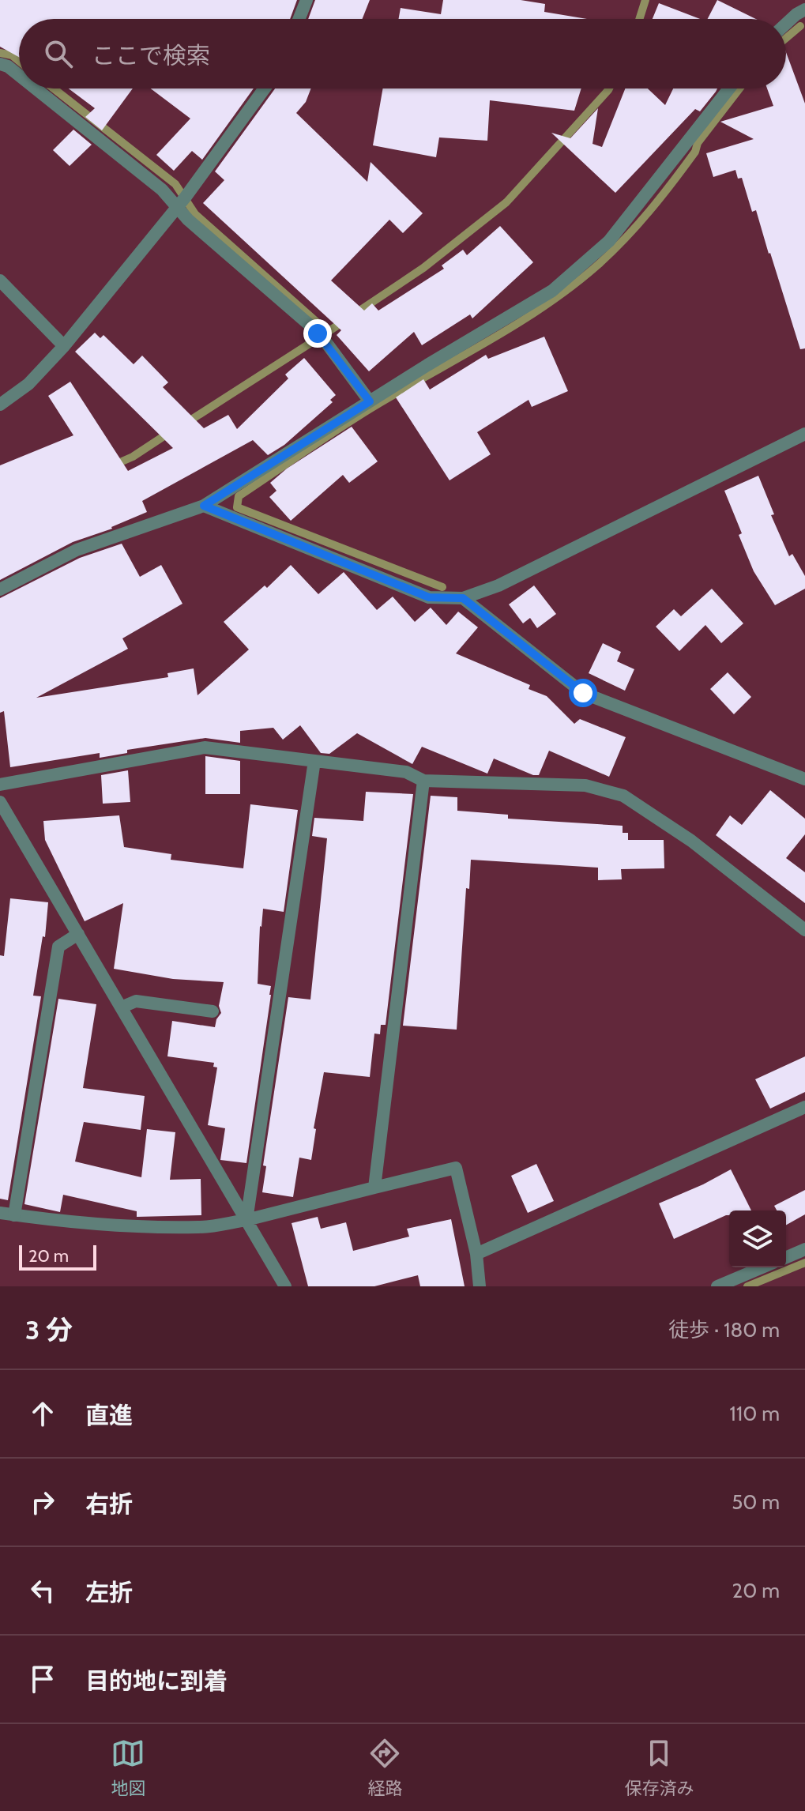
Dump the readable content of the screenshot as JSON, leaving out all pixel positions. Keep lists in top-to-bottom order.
{
  "scale_bar": "20 m",
  "page": {
    "search": "ここで検索",
    "scale": "20 m",
    "heading": ["3 分", "徒歩 · 180 m"],
    "list": [
      ["直進", "110 m"],
      ["右折", "50 m"],
      ["左折", "20 m"],
      "目的地に到着"
    ],
    "nav": ["地図", "経路", "保存済み"]
  }
}
